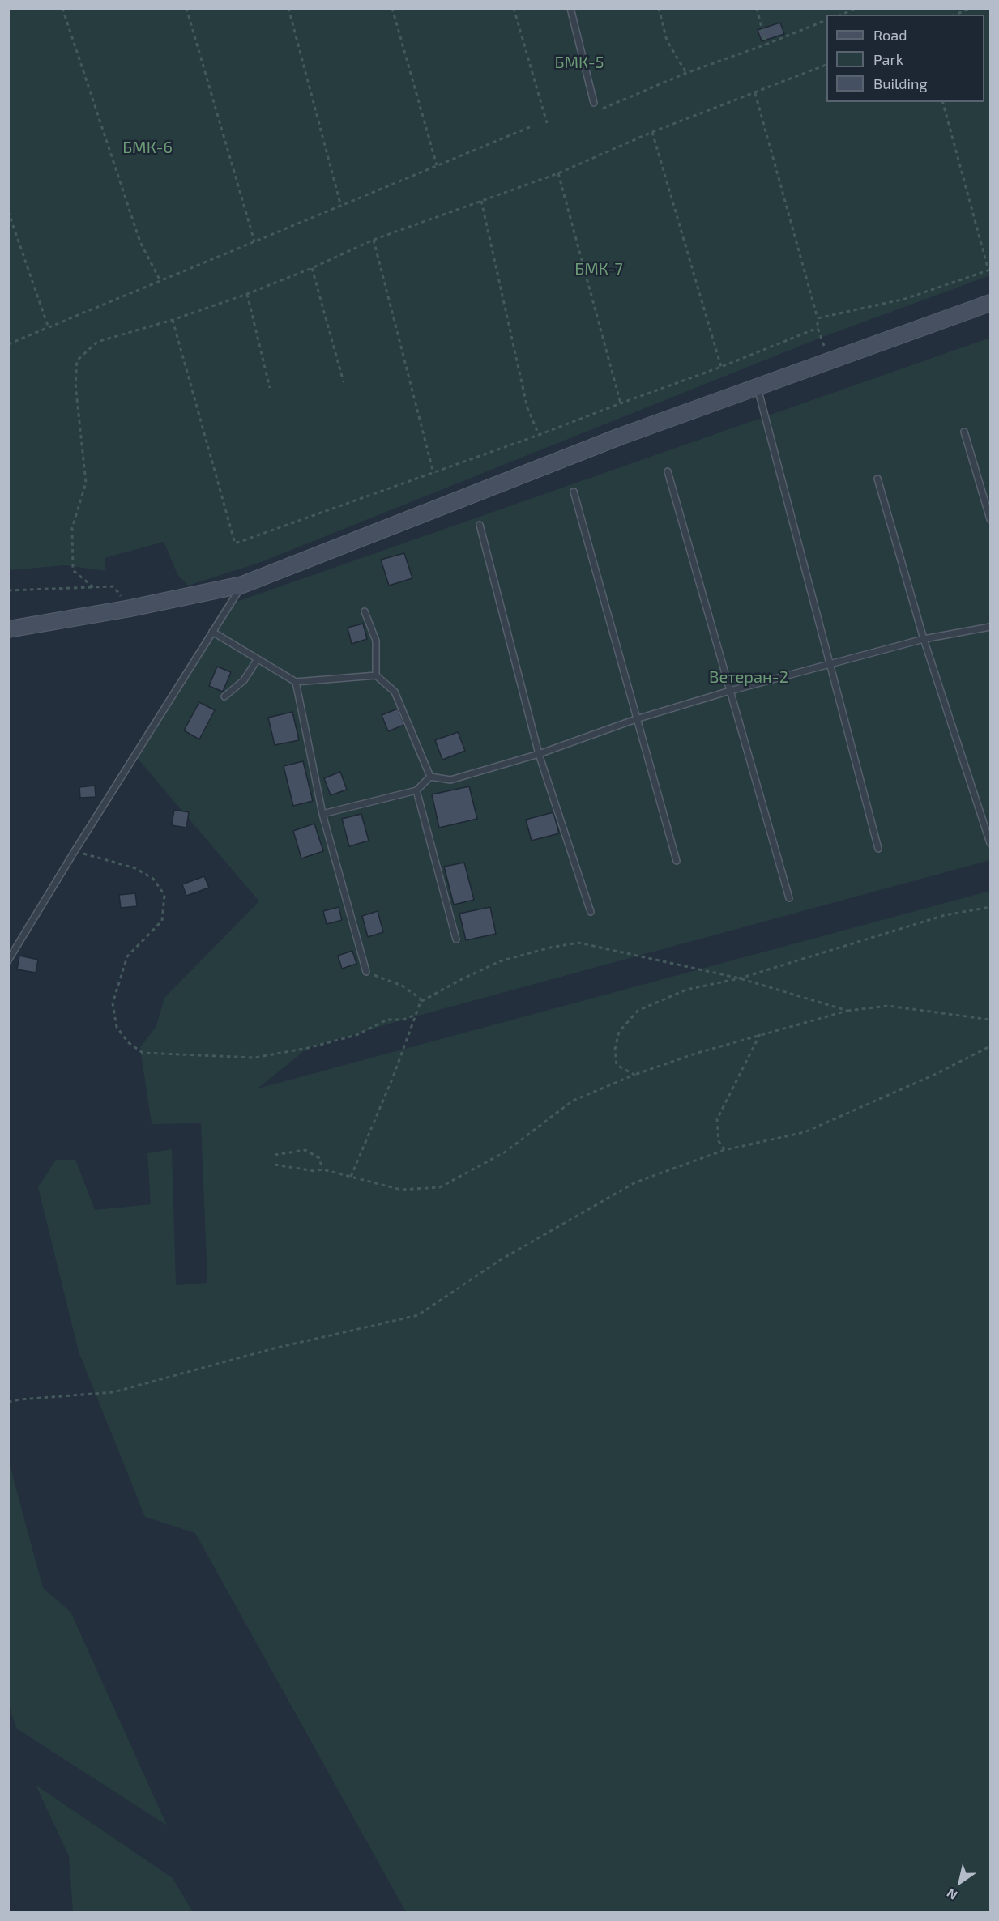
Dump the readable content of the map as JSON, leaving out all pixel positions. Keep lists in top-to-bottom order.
{
  "parks": [
    "БМК-5",
    "БМК-6",
    "БМК-7",
    "Ветеран-2"
  ],
  "legend": ["Road", "Park", "Building"],
  "north": "bottom left"
}
